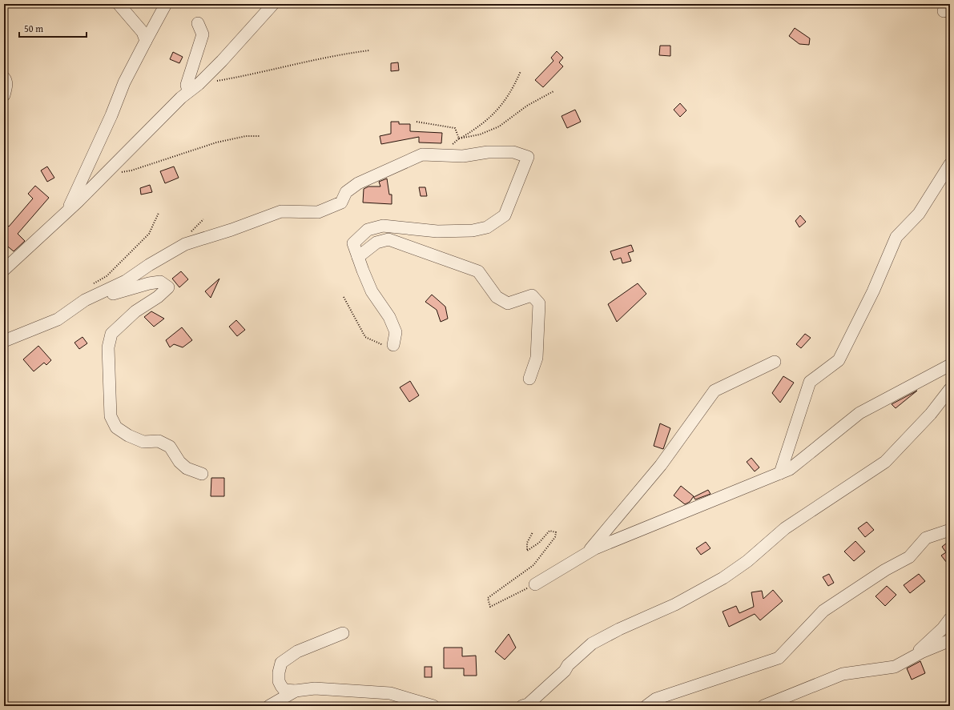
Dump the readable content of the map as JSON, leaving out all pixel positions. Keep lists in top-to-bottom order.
{
  "scale_bar": "50 m"
}
